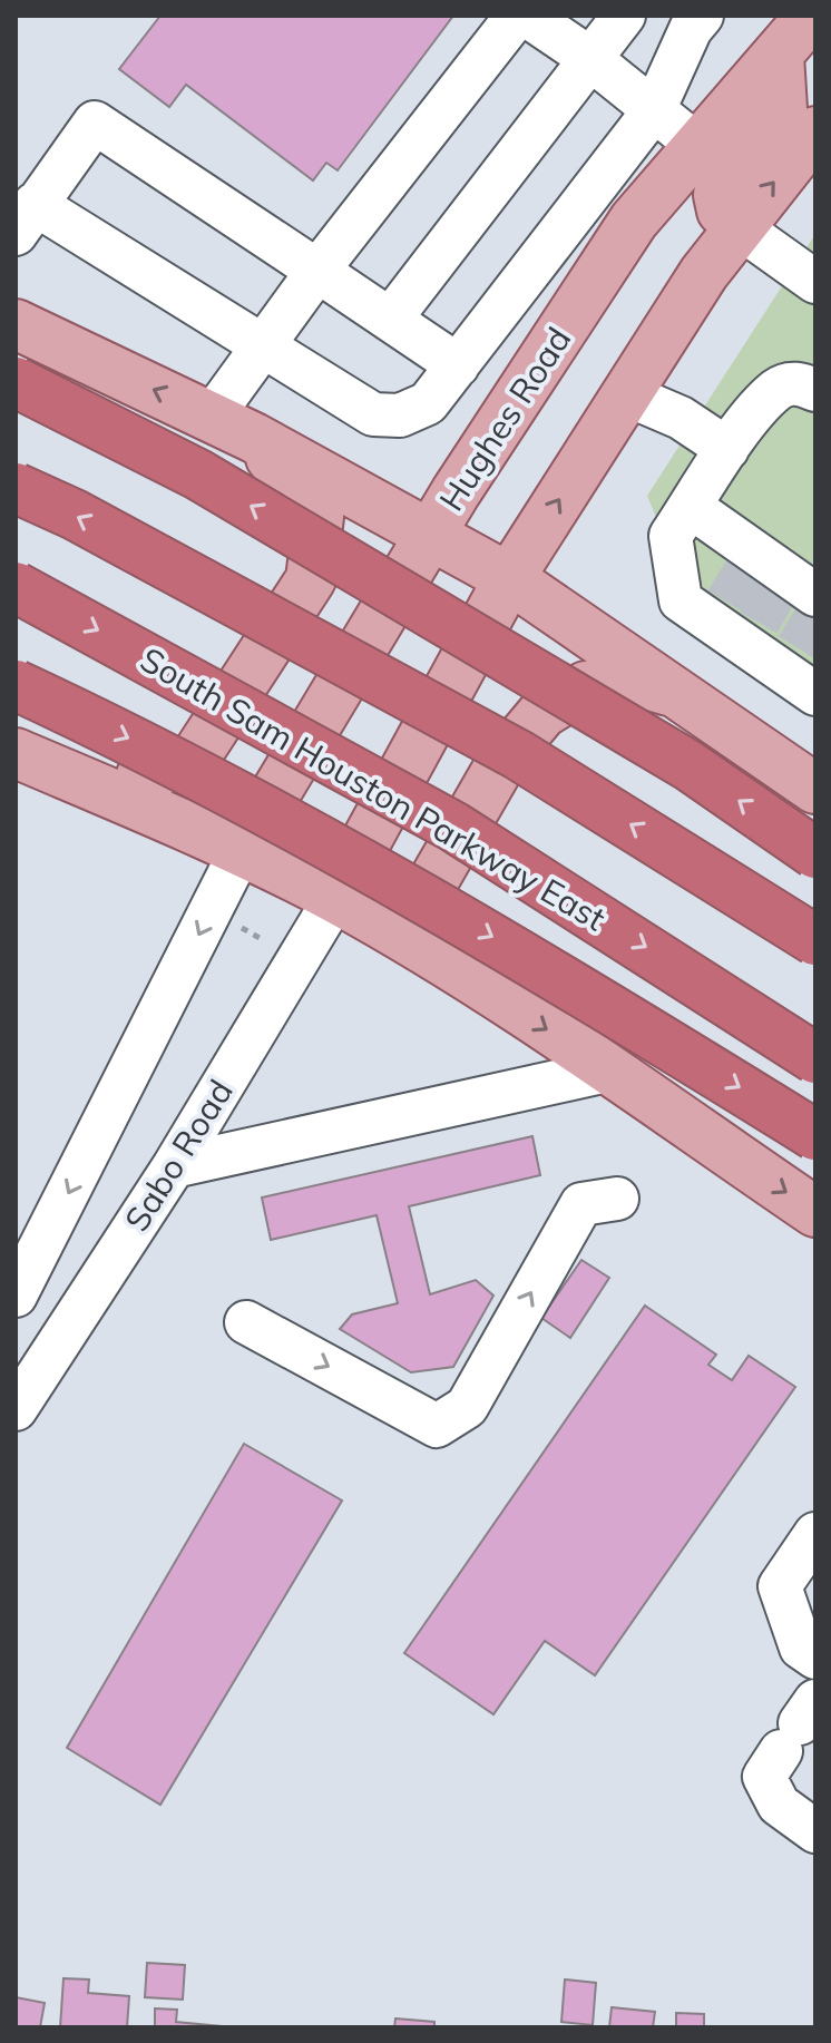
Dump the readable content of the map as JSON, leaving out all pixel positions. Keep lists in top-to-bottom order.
{
  "streets": {
    "highway": ["South Sam Houston Parkway East"],
    "main road": ["Hughes Road"],
    "street": ["Sabo Road"]
  }
}
